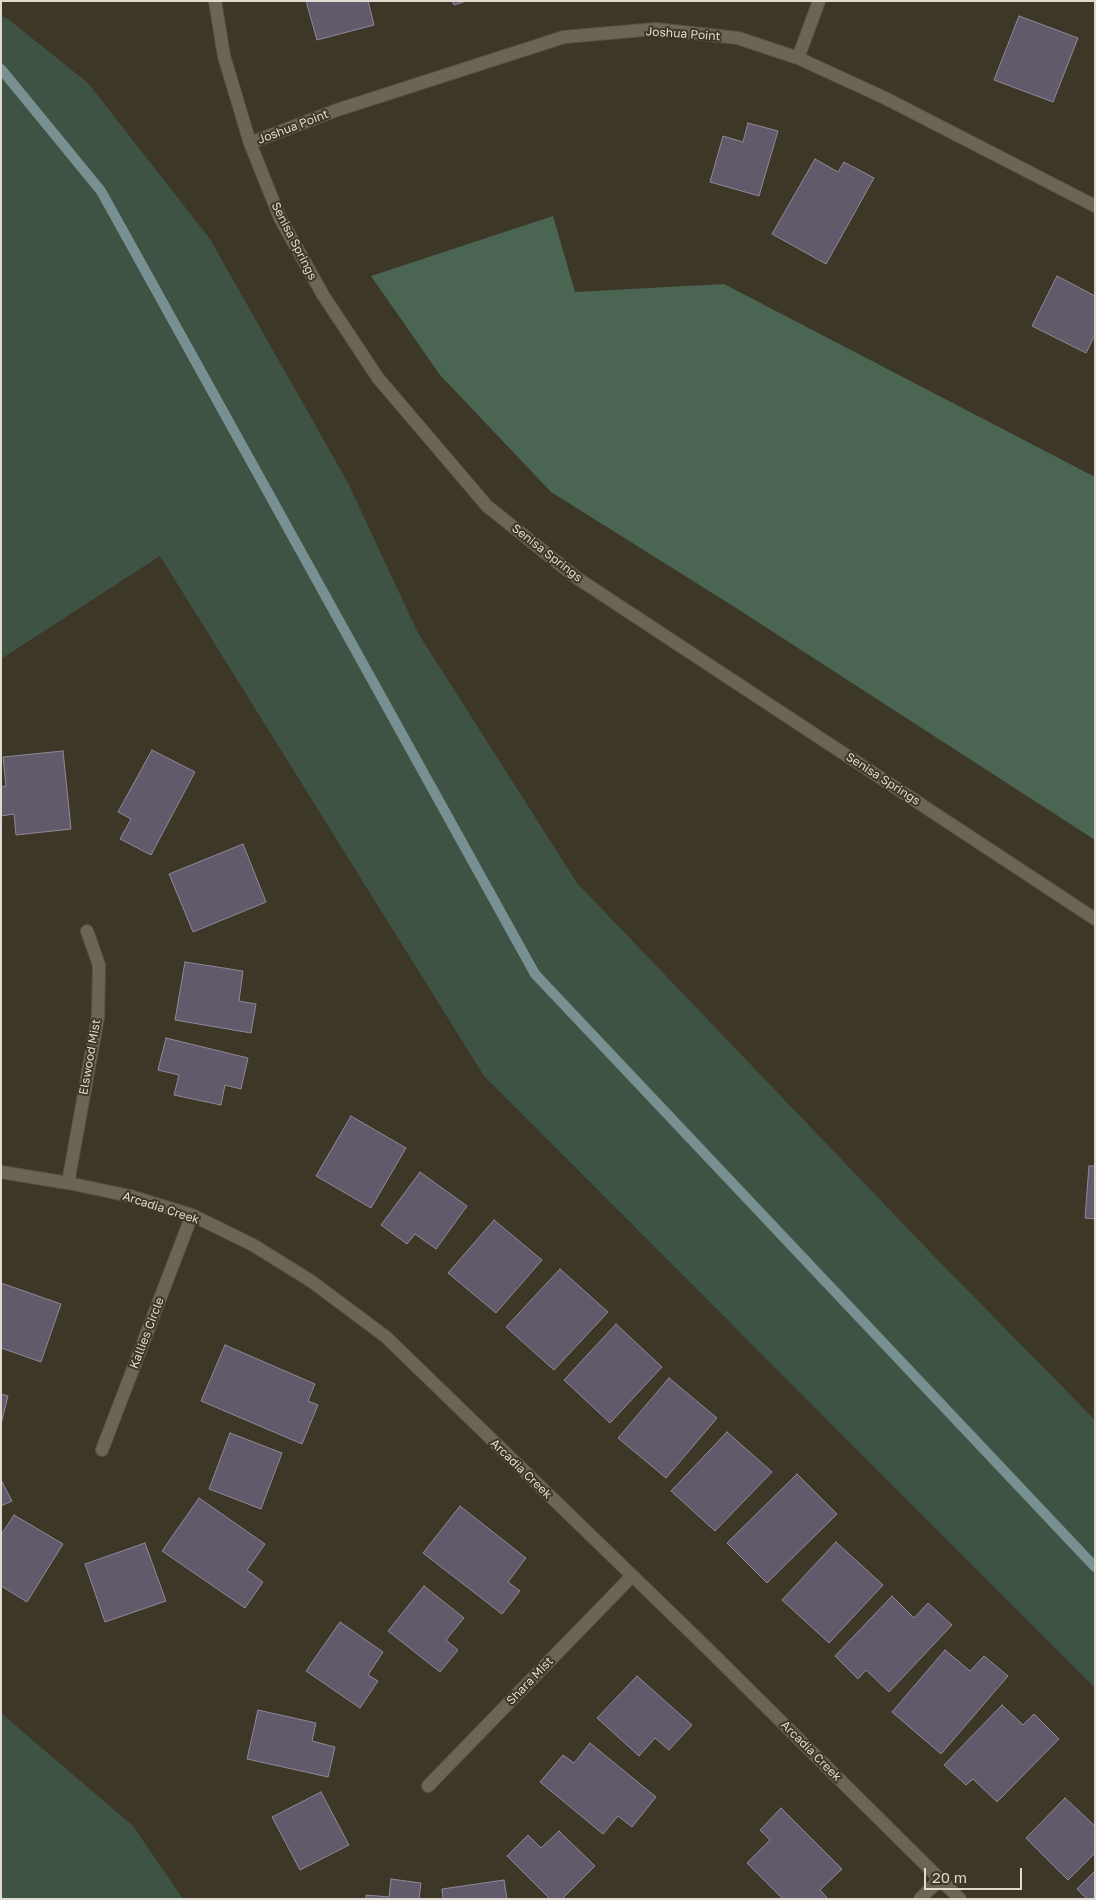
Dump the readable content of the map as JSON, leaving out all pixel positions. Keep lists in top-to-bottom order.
{
  "streets": {
    "street": [
      "Joshua Point",
      "Senisa Springs",
      "Elswood Mist",
      "Arcadia Creek",
      "Kallies Circle",
      "Shara Mist"
    ]
  },
  "crossings": [
    ["Joshua Point", "Senisa Springs"],
    ["Elswood Mist", "Arcadia Creek"],
    ["Arcadia Creek", "Kallies Circle"],
    ["Arcadia Creek", "Shara Mist"]
  ],
  "scale_bar": "20 m"
}
